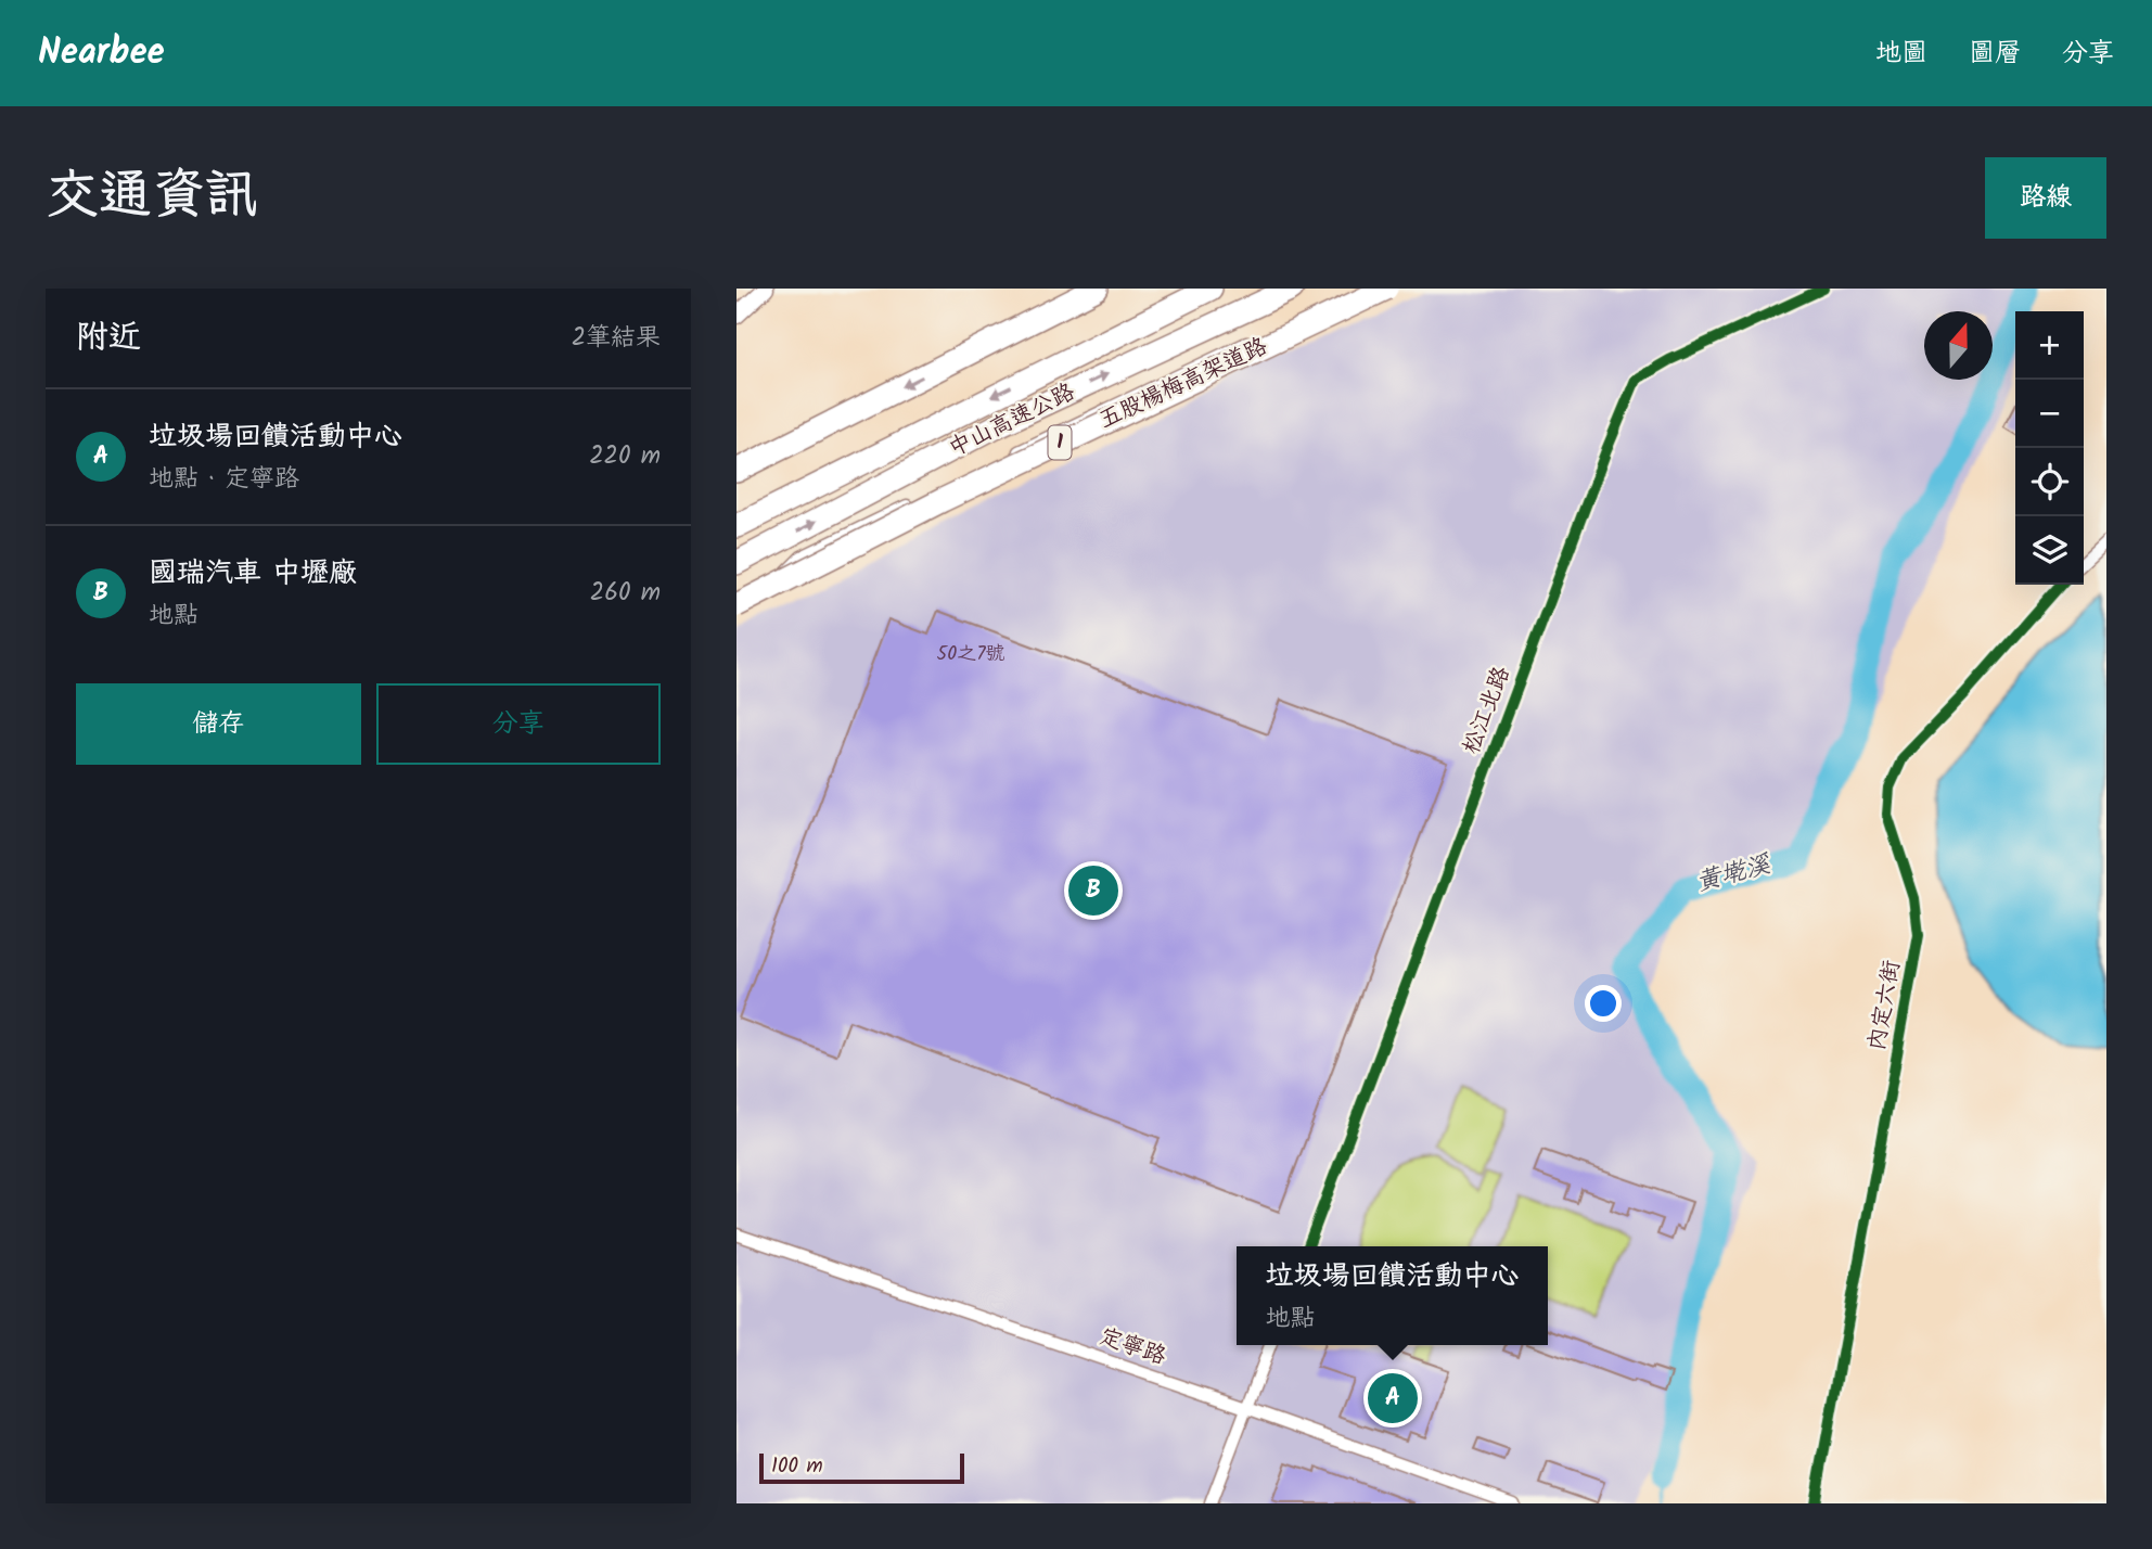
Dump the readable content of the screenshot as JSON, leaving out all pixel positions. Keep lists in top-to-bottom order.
{
  "streets": {
    "highway": ["五股楊梅高架道路", "中山高速公路", "1"],
    "street": ["松江北路", "內定六街", "定寧路"]
  },
  "water": ["黃墘溪"],
  "house_numbers": ["50之7號"],
  "scale_bar": "100 m",
  "north": "top",
  "page": {
    "header": "Nearbee",
    "nav": ["地圖", "圖層", "分享"],
    "title": "交通資訊",
    "buttons": [
      "路線",
      ["儲存", "分享"]
    ],
    "heading": ["附近", "2筆結果"],
    "map_buttons": ["+", "−"],
    "list": [
      {
        "mark": "A",
        "name": "垃圾場回饋活動中心",
        "note": "地點 · 定寧路",
        "value": "220 m"
      },
      {
        "mark": "B",
        "name": "國瑞汽車 中壢廠",
        "note": "地點",
        "value": "260 m"
      }
    ],
    "pins": ["B", "A"],
    "popup": ["垃圾場回饋活動中心", "地點"],
    "scale": "100 m"
  }
}
